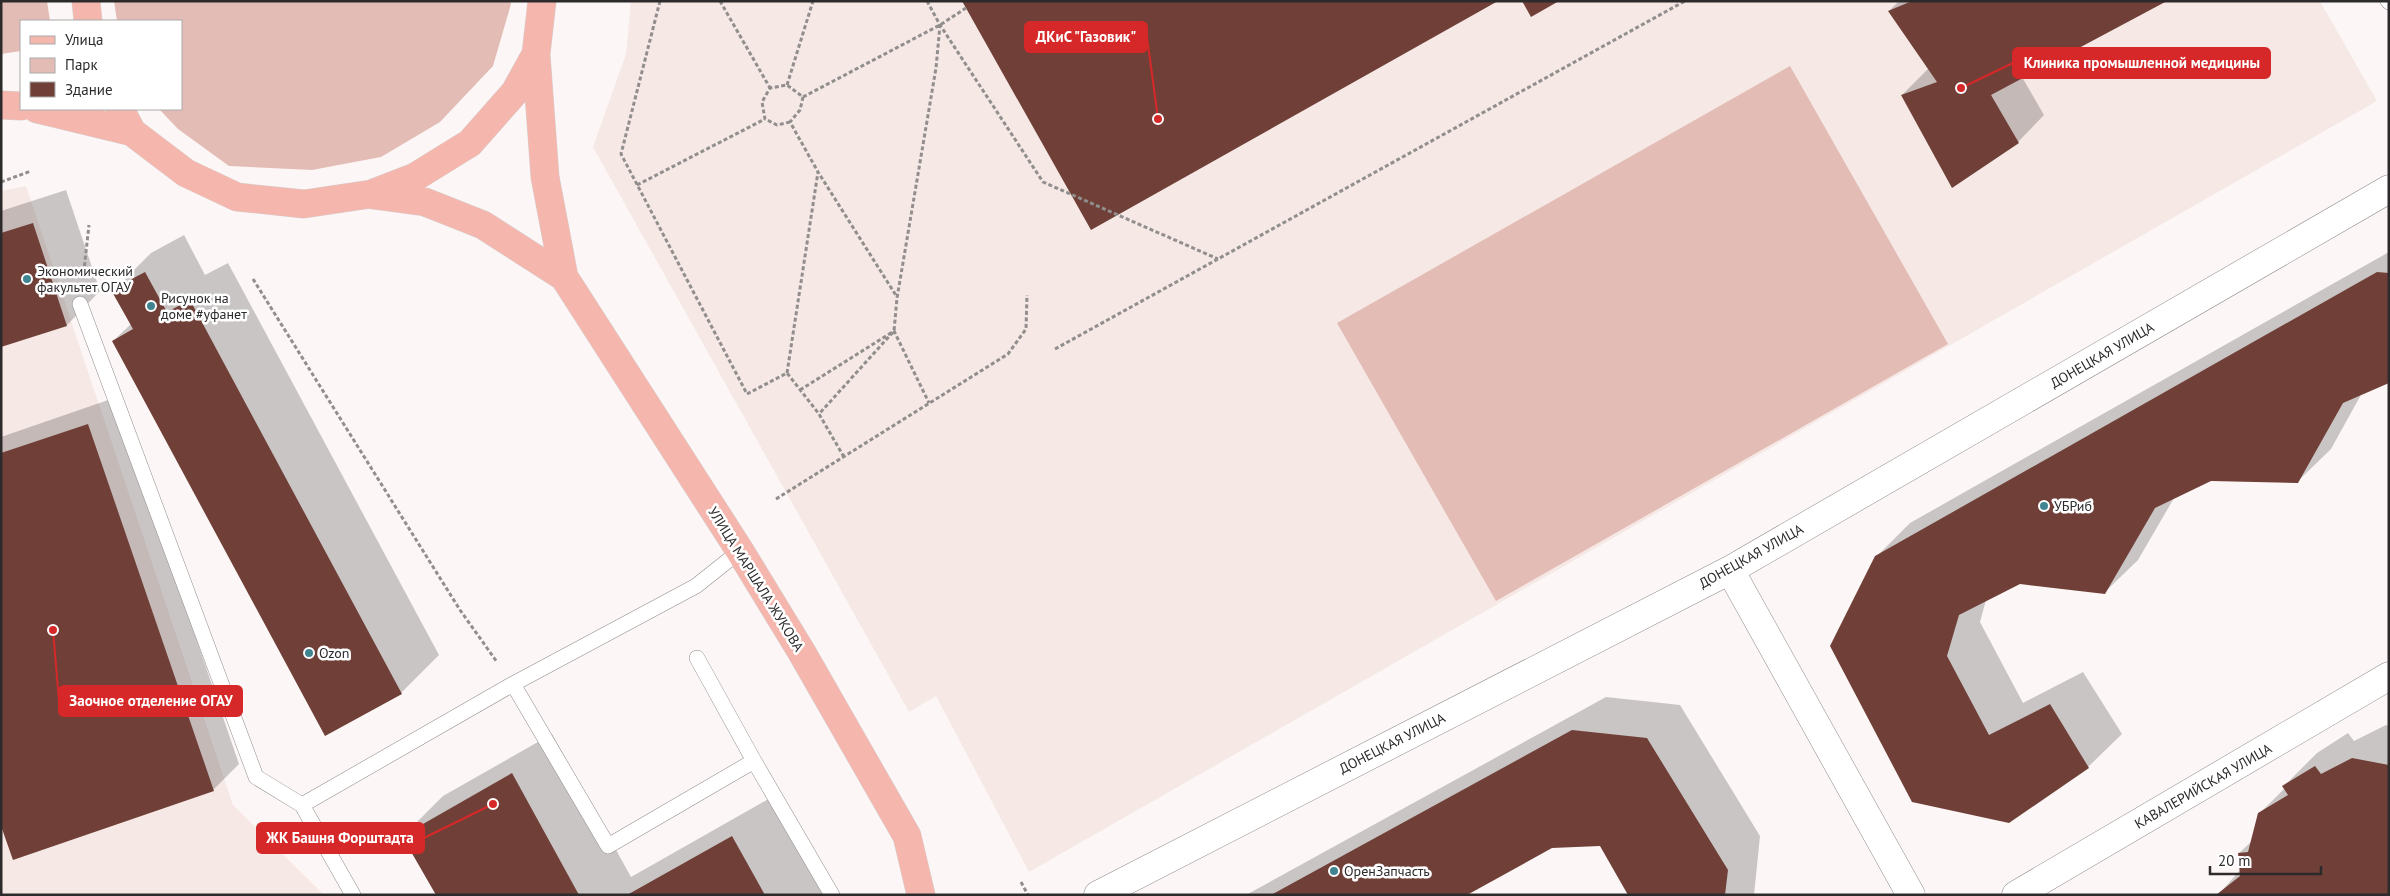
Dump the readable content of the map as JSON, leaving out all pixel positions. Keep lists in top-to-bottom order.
{
  "streets": {
    "main road": ["УЛИЦА МАРШАЛА ЖУКОВА"],
    "street": ["ДОНЕЦКАЯ УЛИЦА", "КАВАЛЕРИЙСКАЯ УЛИЦА"]
  },
  "places": [
    "Клиника промышленной медицины",
    "ДКиC \"Газовик\"",
    "Экономический факультет ОГАУ",
    "Рисунок на доме #уфанет",
    "УБРиб",
    "Заочное отделение ОГАУ",
    "Ozon",
    "ЖК Башня Форштадта",
    "ОренЗапчасть"
  ],
  "legend": ["Улица", "Парк", "Здание"],
  "scale_bar": "20 m"
}
